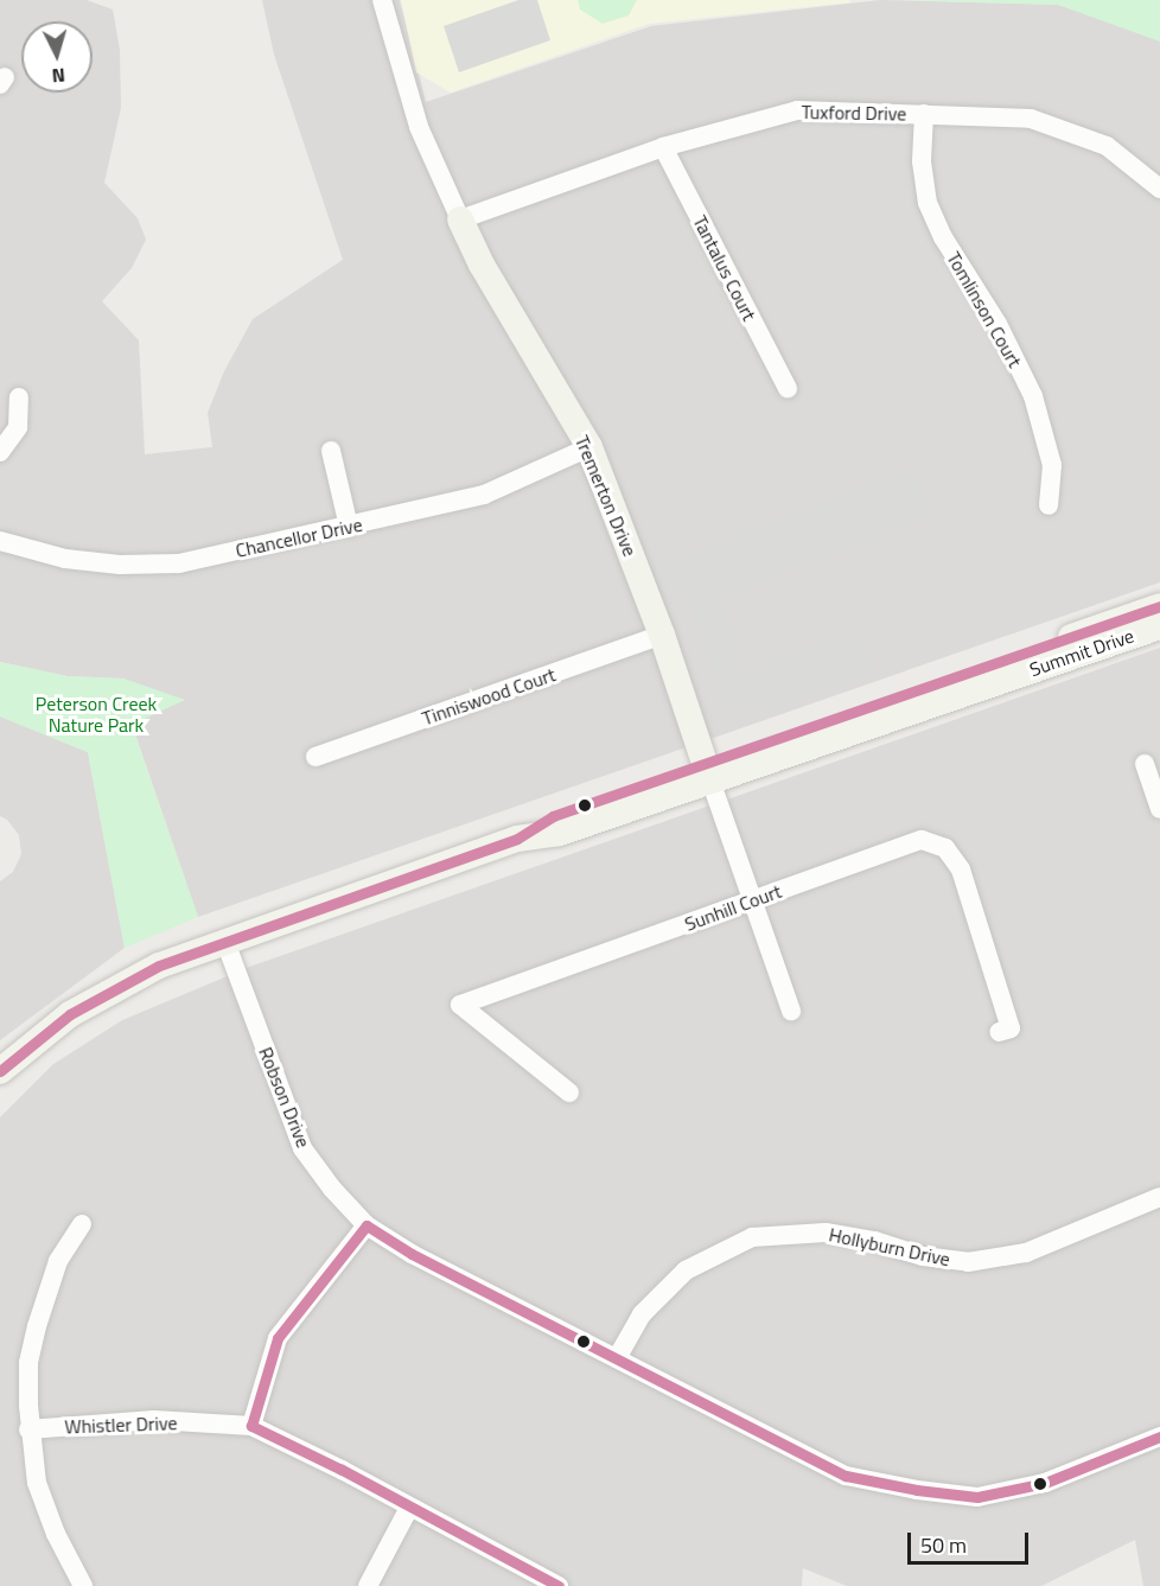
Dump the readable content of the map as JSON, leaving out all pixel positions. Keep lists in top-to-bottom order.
{
  "streets": {
    "main road": ["Tremerton Drive", "Summit Drive"],
    "street": [
      "Tuxford Drive",
      "Tantalus Court",
      "Tomlinson Court",
      "Chancellor Drive",
      "Tinniswood Court",
      "Sunhill Court",
      "Robson Drive",
      "Hollyburn Drive",
      "Whistler Drive"
    ]
  },
  "crossings": [
    ["Tuxford Drive", "Tantalus Court"],
    ["Tuxford Drive", "Tomlinson Court"],
    ["Tuxford Drive", "Tremerton Drive"],
    ["Tremerton Drive", "Chancellor Drive"],
    ["Tremerton Drive", "Summit Drive"],
    ["Tremerton Drive", "Tinniswood Court"],
    ["Tremerton Drive", "Sunhill Court"],
    ["Summit Drive", "Robson Drive"],
    ["Robson Drive", "Hollyburn Drive"]
  ],
  "parks": ["Peterson Creek Nature Park"],
  "scale_bar": "50 m",
  "north": "bottom"
}
